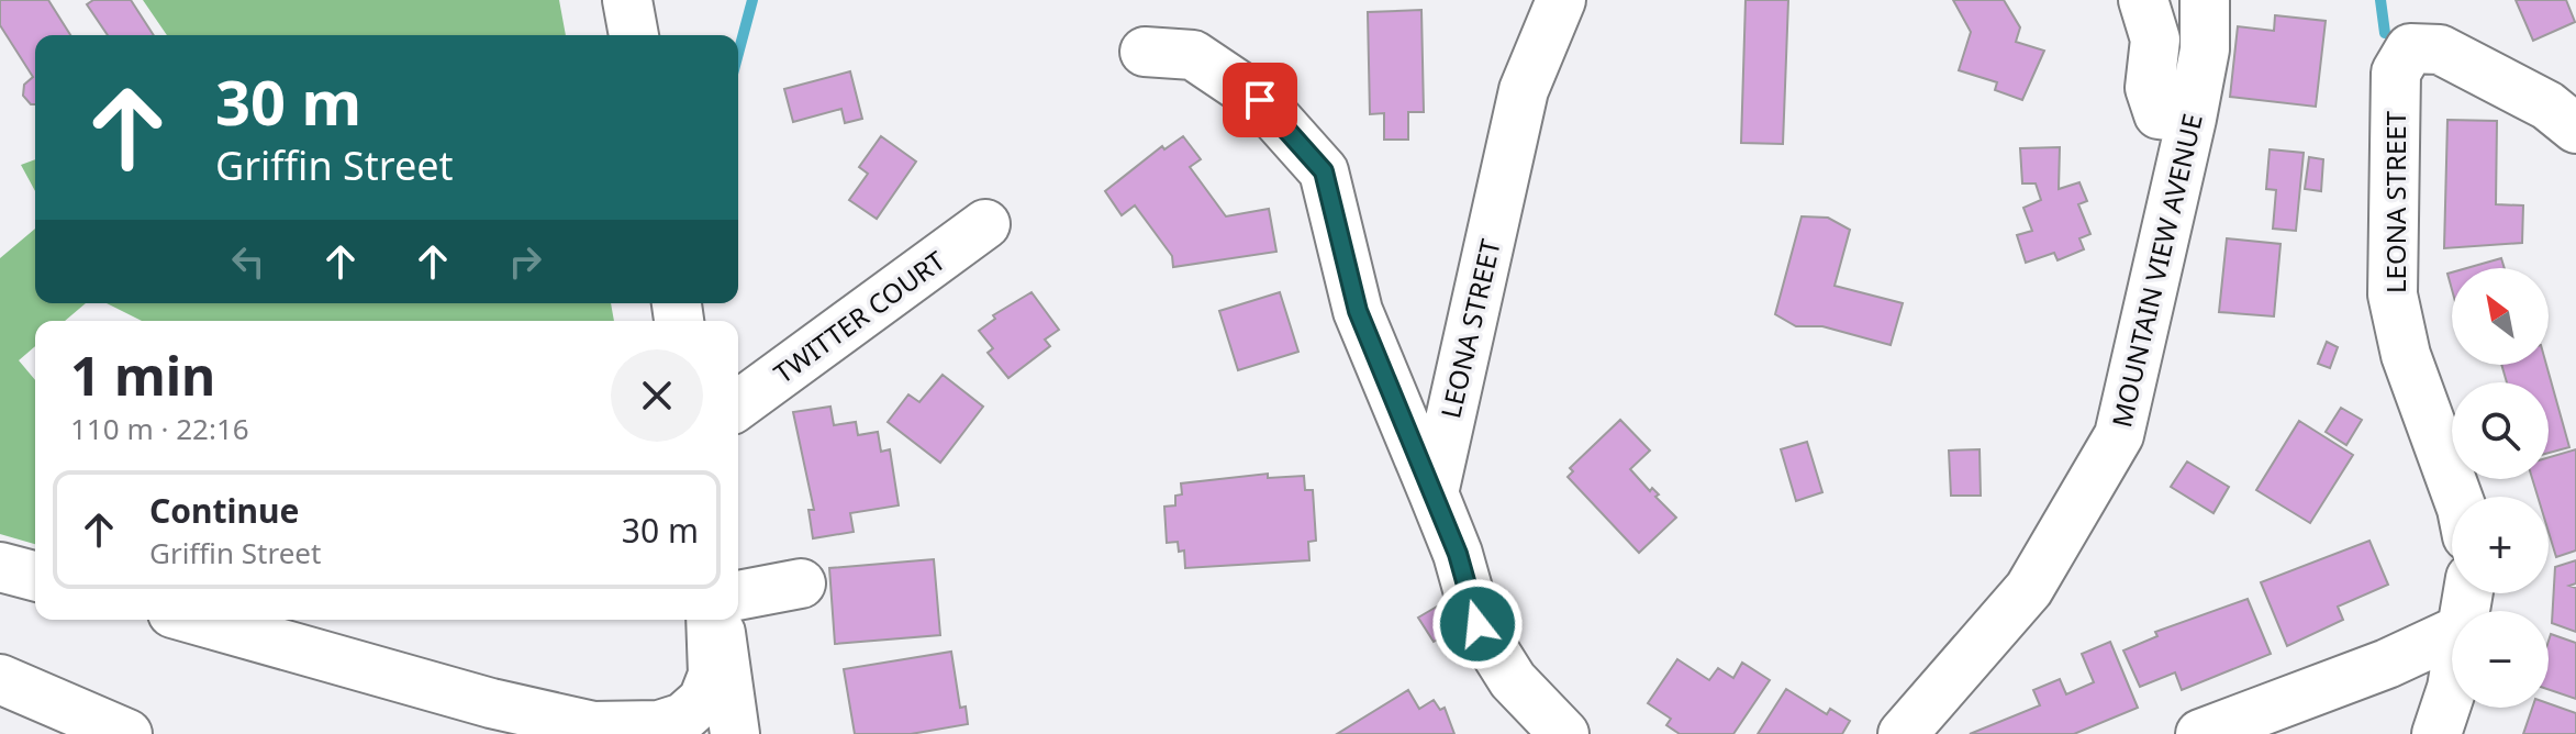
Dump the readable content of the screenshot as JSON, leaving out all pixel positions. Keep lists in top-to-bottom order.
{
  "streets": {
    "main road": ["LEONA STREET", "MOUNTAIN VIEW AVENUE", "TWITTER COURT"]
  },
  "north": "top left",
  "page": {
    "turn": ["30 m", "Griffin Street"],
    "map_buttons": ["+", "−"],
    "heading": ["1 min", "110 m · 22:16"],
    "list": [
      {
        "name": "Continue",
        "note": "Griffin Street",
        "value": "30 m"
      }
    ]
  }
}
